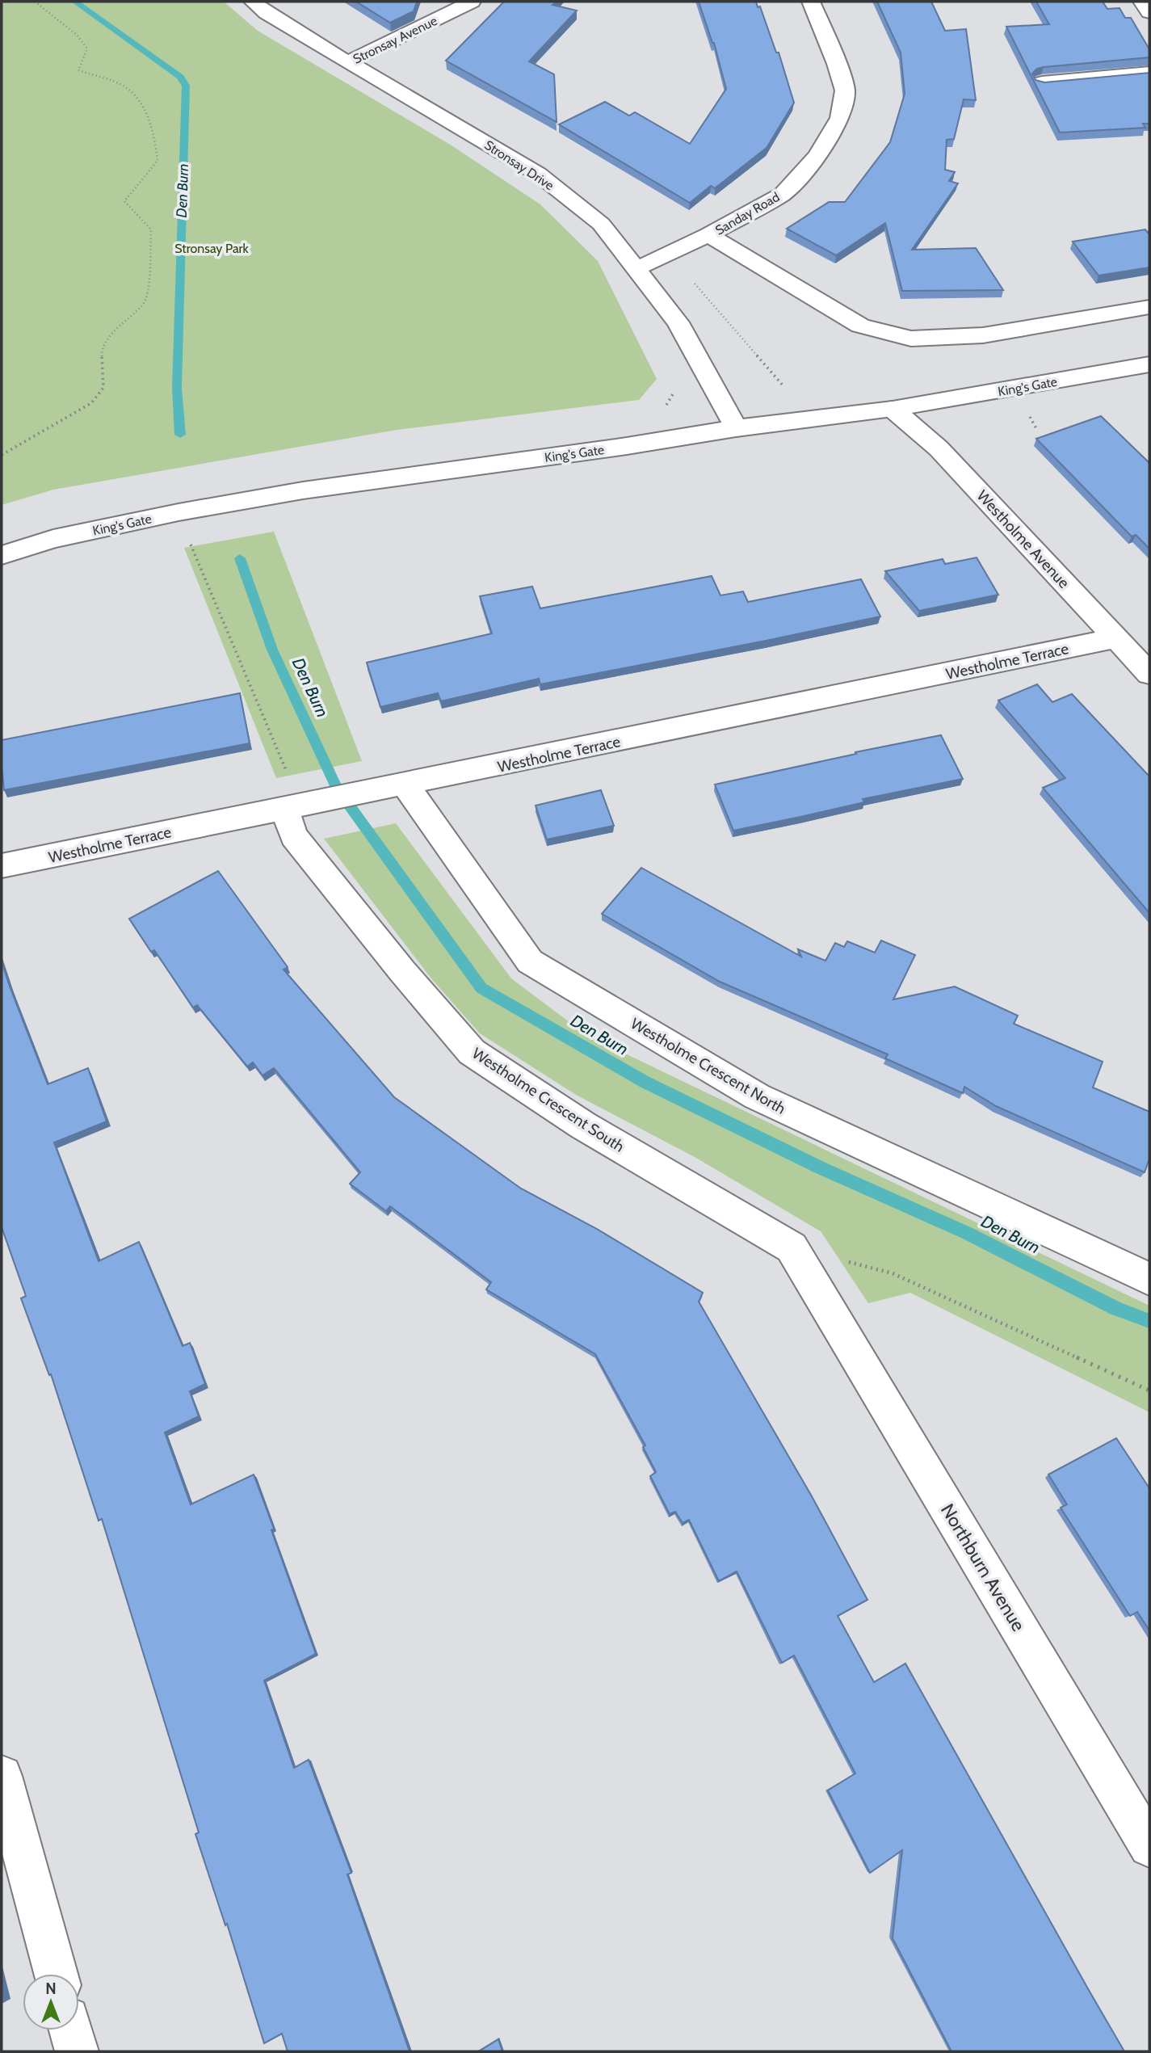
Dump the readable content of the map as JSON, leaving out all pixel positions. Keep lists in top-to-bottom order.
{
  "streets": {
    "street": [
      "Stronsay Avenue",
      "Stronsay Drive",
      "Sanday Road",
      "King's Gate",
      "Westholme Avenue",
      "Westholme Terrace",
      "Westholme Crescent North",
      "Westholme Crescent South",
      "Northburn Avenue"
    ]
  },
  "crossings": [
    ["Stronsay Avenue", "Stronsay Drive"],
    ["Stronsay Drive", "Sanday Road"],
    ["Stronsay Drive", "King's Gate"],
    ["King's Gate", "Westholme Avenue"],
    ["Westholme Avenue", "Westholme Terrace"],
    ["Westholme Terrace", "Westholme Crescent North"],
    ["Westholme Terrace", "Westholme Crescent South"],
    ["Westholme Crescent South", "Northburn Avenue"]
  ],
  "water": ["Den Burn"],
  "parks": ["Stronsay Park"],
  "north": "top"
}
